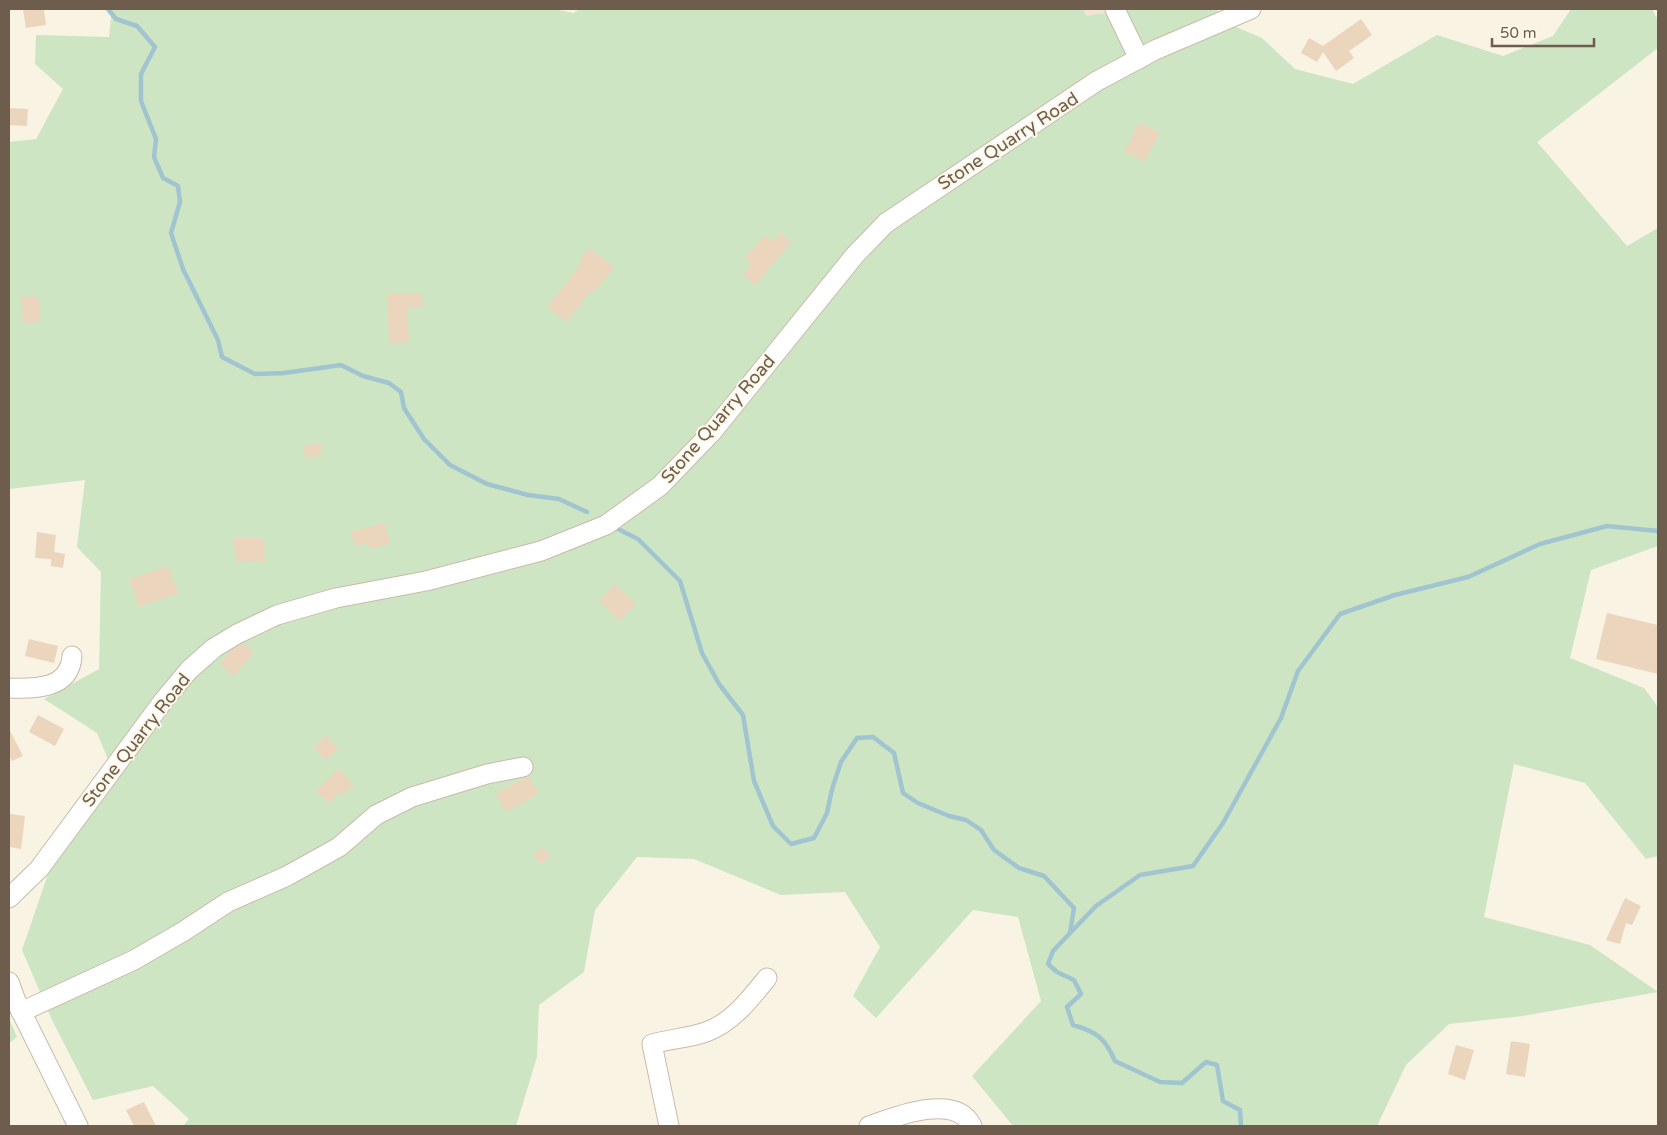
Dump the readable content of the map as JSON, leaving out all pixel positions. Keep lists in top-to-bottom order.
{
  "streets": {
    "street": ["Stone Quarry Road"]
  },
  "scale_bar": "50 m"
}
